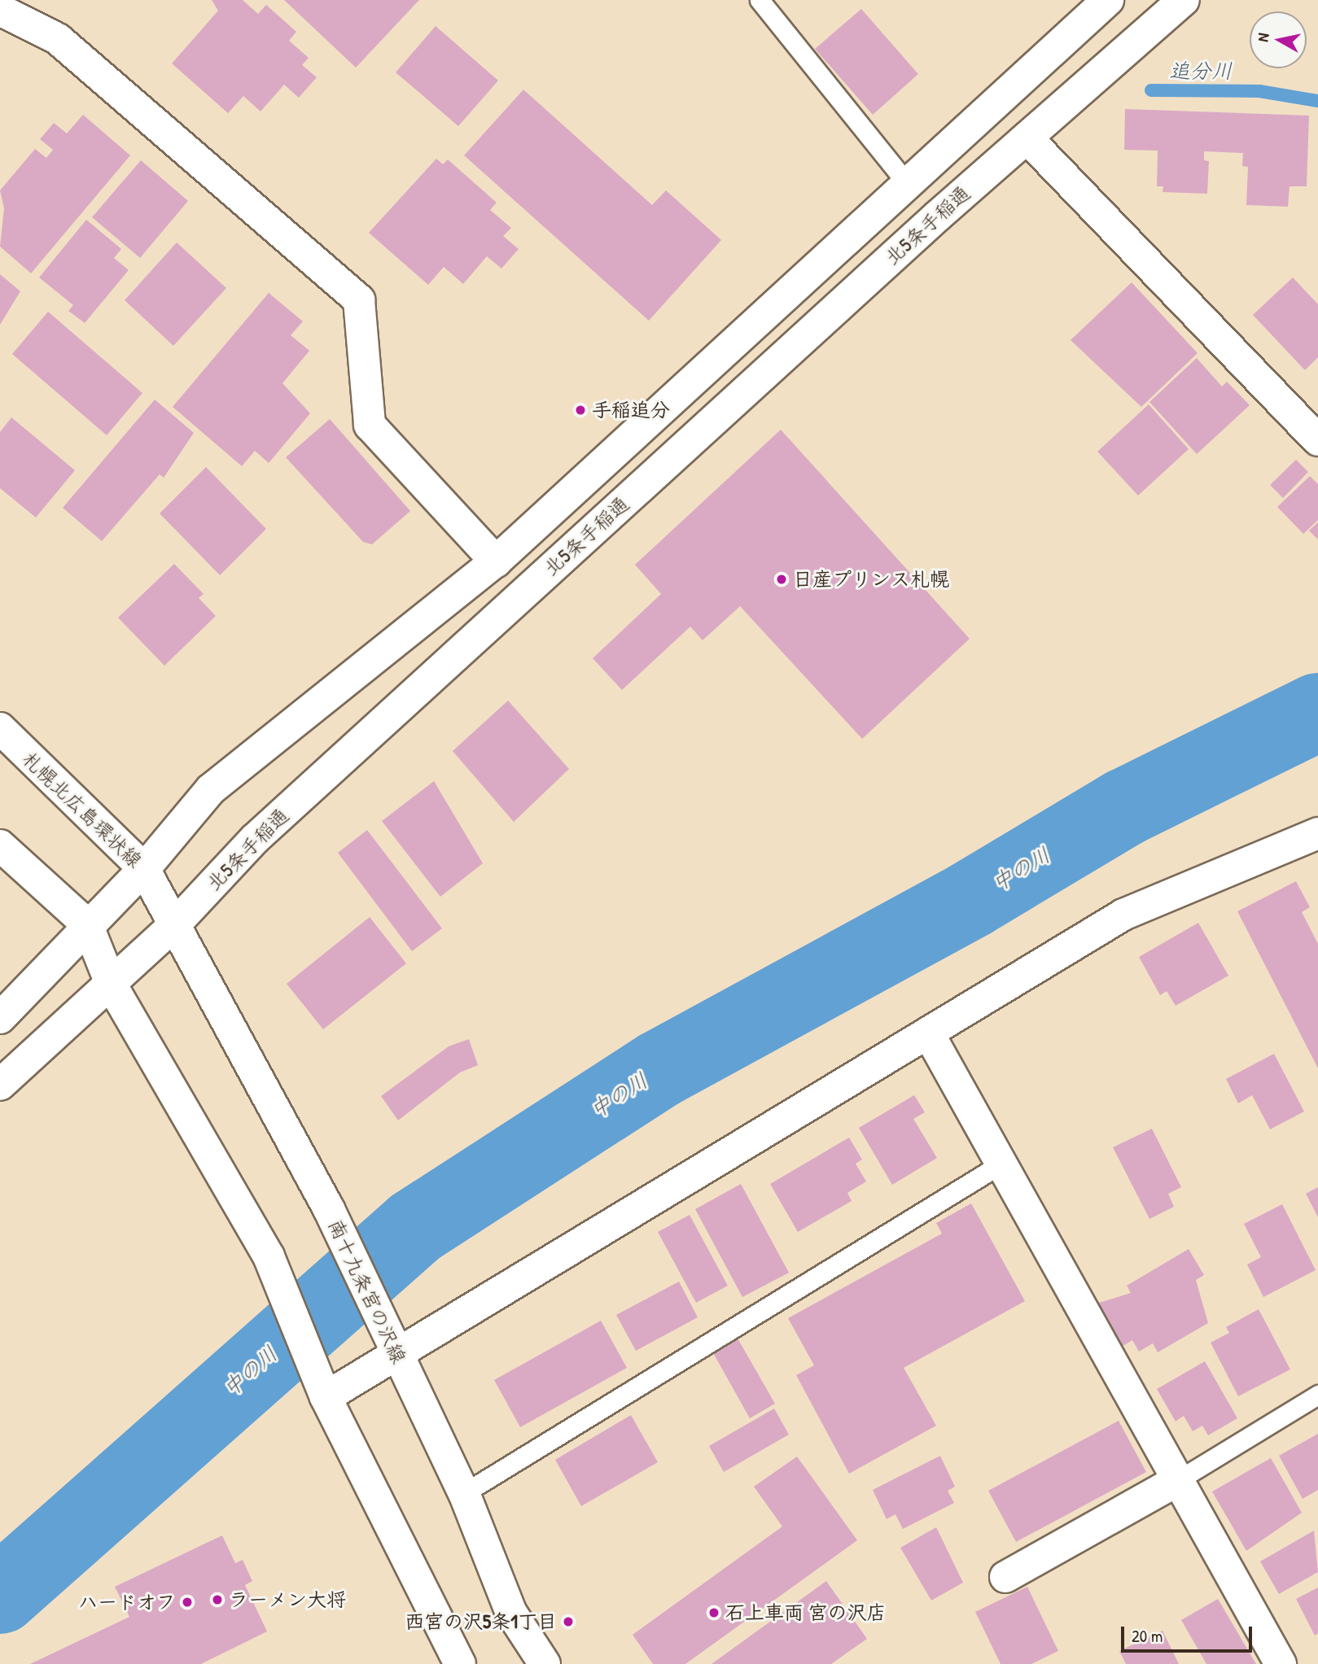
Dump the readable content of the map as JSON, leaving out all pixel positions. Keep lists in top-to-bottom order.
{
  "streets": {
    "main road": ["北5条手稲通", "札幌北広島環状線", "南十九条宮の沢線"]
  },
  "crossings": [
    ["北5条手稲通", "札幌北広島環状線"],
    ["北5条手稲通", "南十九条宮の沢線"],
    ["札幌北広島環状線", "南十九条宮の沢線"]
  ],
  "water": ["追分川", "中の川"],
  "places": [
    "手稲追分",
    "日産プリンス札幌",
    "ラーメン大将",
    "ハードオフ",
    "石上車両 宮の沢店",
    "西宮の沢5条1丁目"
  ],
  "scale_bar": "20 m",
  "north": "left"
}
